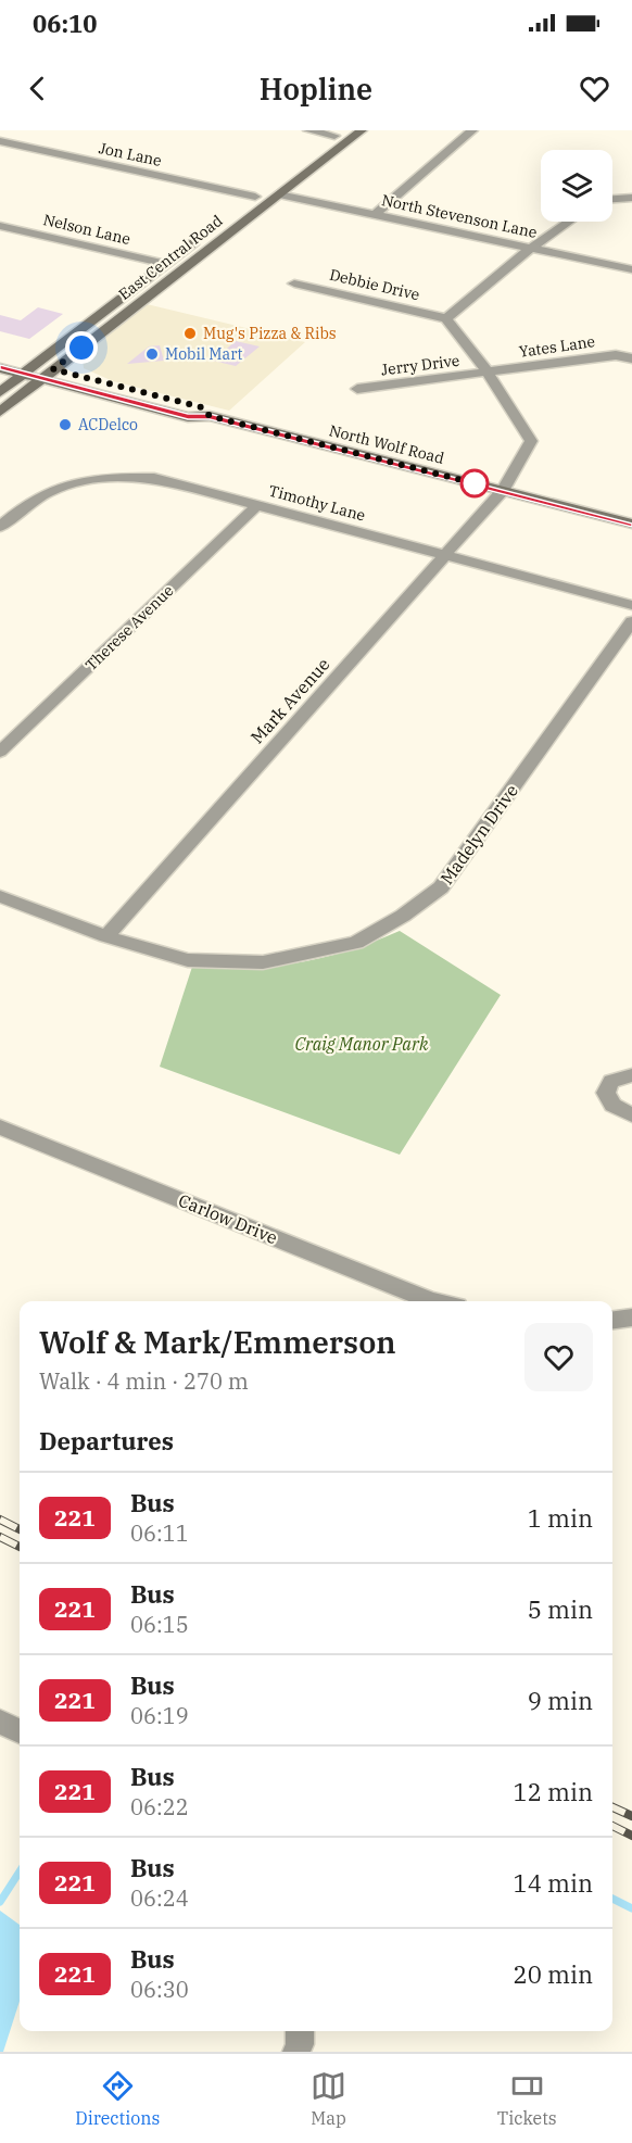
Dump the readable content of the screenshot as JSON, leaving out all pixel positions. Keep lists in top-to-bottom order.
{
  "streets": {
    "main road": ["East Central Road", "North Wolf Road"],
    "street": [
      "Jon Lane",
      "North Stevenson Lane",
      "Nelson Lane",
      "Debbie Drive",
      "Yates Lane",
      "Jerry Drive",
      "Timothy Lane",
      "Therese Avenue",
      "Mark Avenue",
      "Madelyn Drive",
      "Carlow Drive"
    ]
  },
  "crossings": [
    ["North Stevenson Lane", "East Central Road"],
    ["Nelson Lane", "East Central Road"],
    ["East Central Road", "North Wolf Road"],
    ["Yates Lane", "Jerry Drive"],
    ["Yates Lane", "Mark Avenue"],
    ["Jerry Drive", "Mark Avenue"],
    ["North Wolf Road", "Mark Avenue"],
    ["Timothy Lane", "Therese Avenue"],
    ["Timothy Lane", "Mark Avenue"],
    ["Mark Avenue", "Madelyn Drive"]
  ],
  "parks": ["Craig Manor Park"],
  "places": ["Mug's Pizza & Ribs", "Mobil Mart", "ACDelco"],
  "lines": ["bus line 221"],
  "page": {
    "status": "06:10",
    "header": "Hopline",
    "heading": [
      ["Wolf & Mark/Emmerson", "Walk · 4 min · 270 m"],
      "Departures"
    ],
    "list": [
      {
        "mark": "221",
        "name": "Bus",
        "note": "06:11",
        "value": "1 min"
      },
      {
        "mark": "221",
        "name": "Bus",
        "note": "06:15",
        "value": "5 min"
      },
      {
        "mark": "221",
        "name": "Bus",
        "note": "06:19",
        "value": "9 min"
      },
      {
        "mark": "221",
        "name": "Bus",
        "note": "06:22",
        "value": "12 min"
      },
      {
        "mark": "221",
        "name": "Bus",
        "note": "06:24",
        "value": "14 min"
      },
      {
        "mark": "221",
        "name": "Bus",
        "note": "06:30",
        "value": "20 min"
      }
    ],
    "tabs": ["Directions", "Map", "Tickets"]
  }
}
